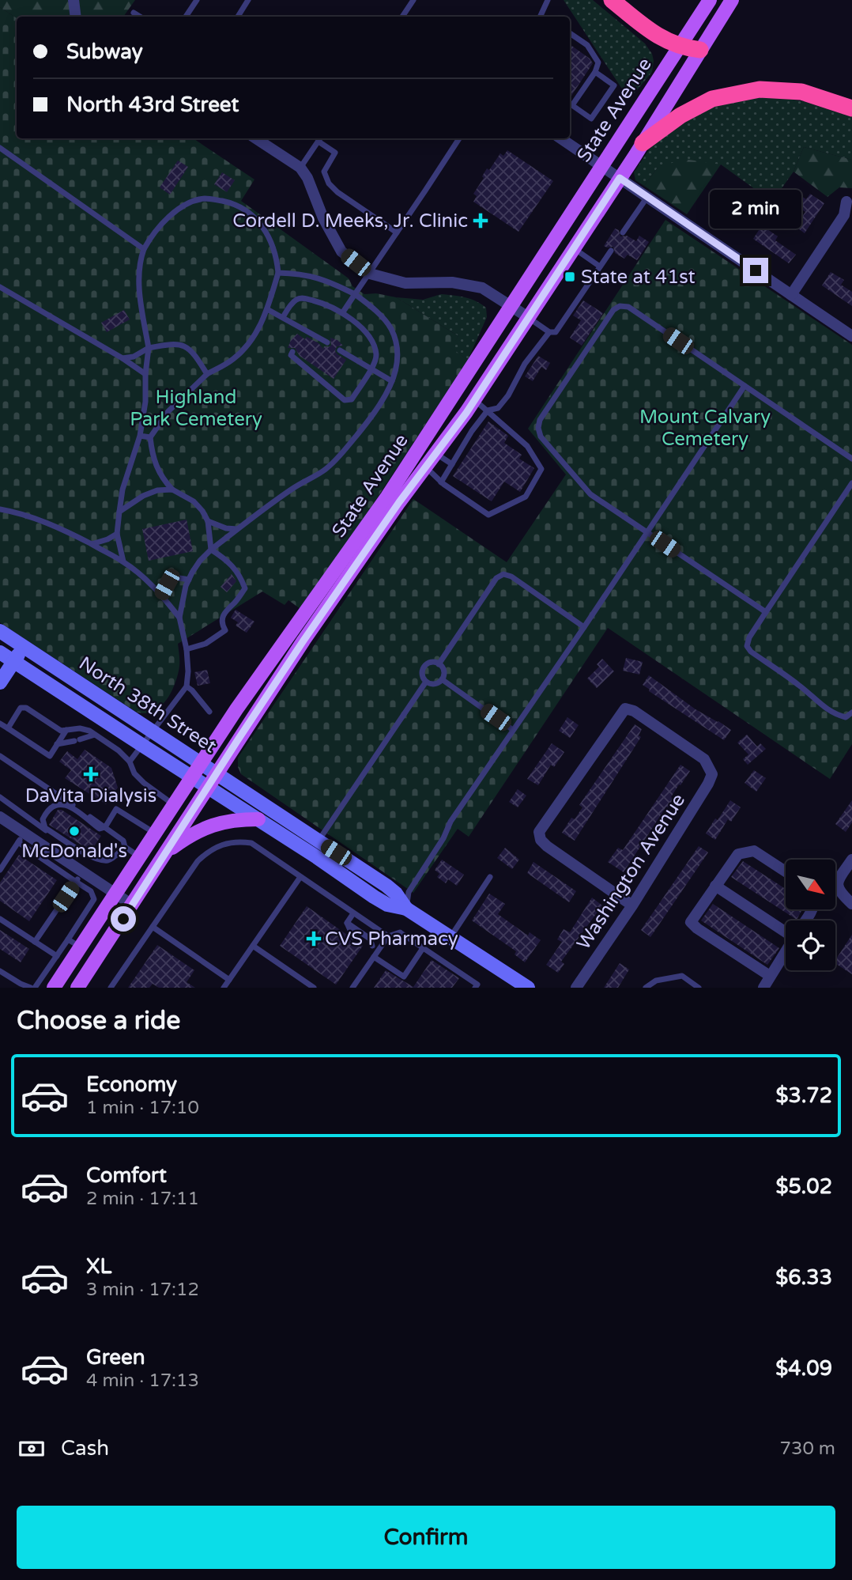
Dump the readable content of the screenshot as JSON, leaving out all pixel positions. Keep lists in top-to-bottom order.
{
  "streets": {
    "main road": ["State Avenue", "North 38th Street"],
    "street": ["Washington Avenue"]
  },
  "crossings": [
    ["State Avenue", "North 38th Street"]
  ],
  "parks": ["Highland Park Cemetery", "Mount Calvary Cemetery"],
  "places": {
    "health": ["Cordell D. Meeks, Jr. Clinic", "DaVita Dialysis", "CVS Pharmacy"],
    "transit": ["State at 41st"],
    "other": ["McDonald's"]
  },
  "north": "bottom right",
  "page": {
    "banner": ["Subway", "North 43rd Street"],
    "bubble": "2 min",
    "heading": "Choose a ride",
    "list": [
      {
        "name": "Economy",
        "note": "1 min · 17:10",
        "value": "$3.72"
      },
      {
        "name": "Comfort",
        "note": "2 min · 17:11",
        "value": "$5.02"
      },
      {
        "name": "XL",
        "note": "3 min · 17:12",
        "value": "$6.33"
      },
      {
        "name": "Green",
        "note": "4 min · 17:13",
        "value": "$4.09"
      }
    ],
    "pay": ["Cash", "730 m"],
    "buttons": "Confirm"
  }
}
